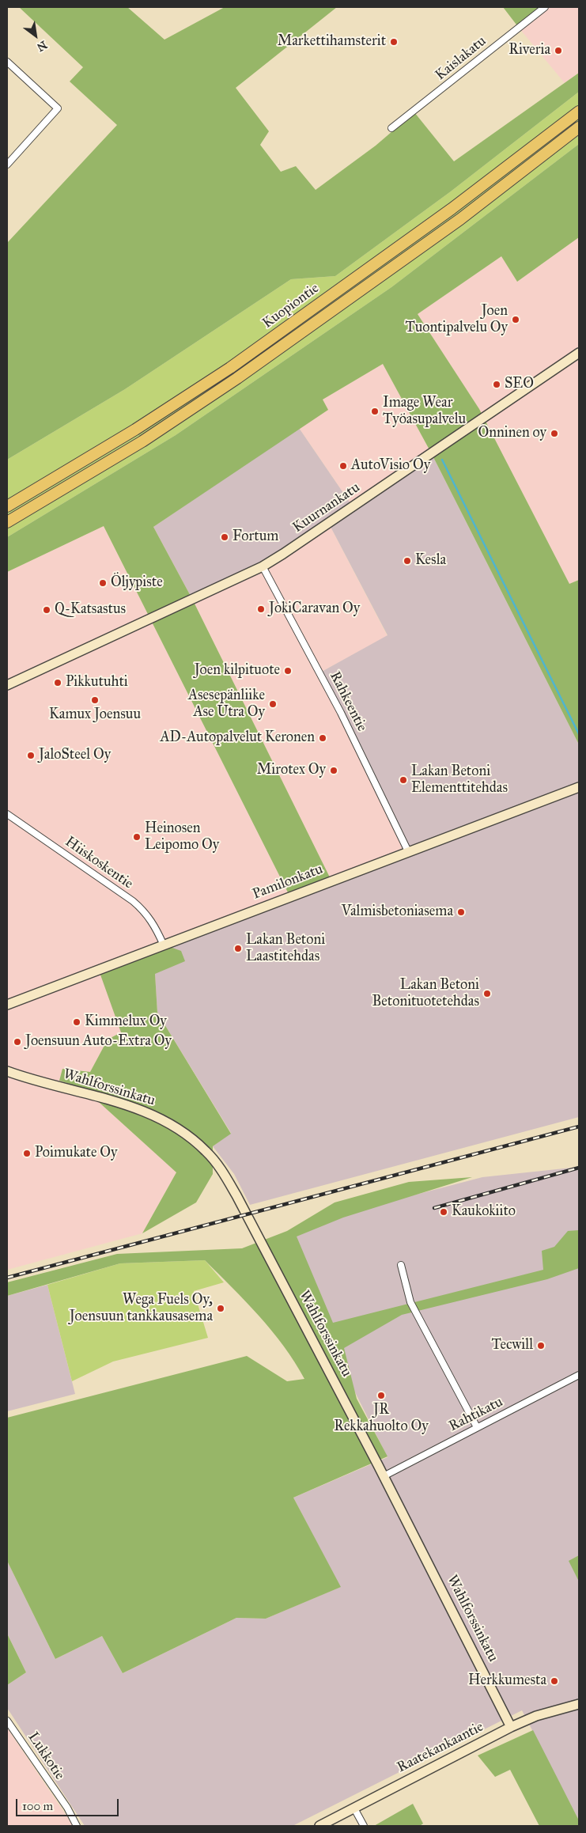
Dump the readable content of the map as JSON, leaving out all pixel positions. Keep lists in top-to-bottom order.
{
  "streets": {
    "highway": ["Kuopiontie"],
    "street": [
      "Kaislakatu",
      "Kuurnankatu",
      "Rahkeentie",
      "Hiiskoskentie",
      "Pamilonkatu",
      "Wahlforssinkatu",
      "Rahtikatu",
      "Raatekankaantie",
      "Lukkotie"
    ]
  },
  "crossings": [
    ["Kuurnankatu", "Rahkeentie"],
    ["Rahkeentie", "Pamilonkatu"],
    ["Hiiskoskentie", "Pamilonkatu"],
    ["Wahlforssinkatu", "Rahtikatu"],
    ["Wahlforssinkatu", "Raatekankaantie"]
  ],
  "places": [
    "Markettihamsterit",
    "Riveria",
    "Joen Tuontipalvelu Oy",
    "SEO",
    "Image Wear Työasupalvelu",
    "Onninen oy",
    "AutoVisio Oy",
    "Fortum",
    "Kesla",
    "Öljypiste",
    "JokiCaravan Oy",
    "Q-Katsastus",
    "Joen kilpituote",
    "Pikkutuhti",
    "Kamux Joensuu",
    "Asesepänliike Ase Utra Oy",
    "AD-Autopalvelut Keronen",
    "JaloSteel Oy",
    "Mirotex Oy",
    "Lakan Betoni Elementtitehdas",
    "Heinosen Leipomo Oy",
    "Valmisbetoniasema",
    "Lakan Betoni Laastitehdas",
    "Lakan Betoni Betonituotetehdas",
    "Kimmelux Oy",
    "Joensuun Auto-Extra Oy",
    "Poimukate Oy",
    "Kaukokiito",
    "Wega Fuels Oy, Joensuun tankkausasema",
    "Tecwill",
    "JR Rekkahuolto Oy",
    "Herkkumesta"
  ],
  "scale_bar": "100 m",
  "north": "bottom right"
}
